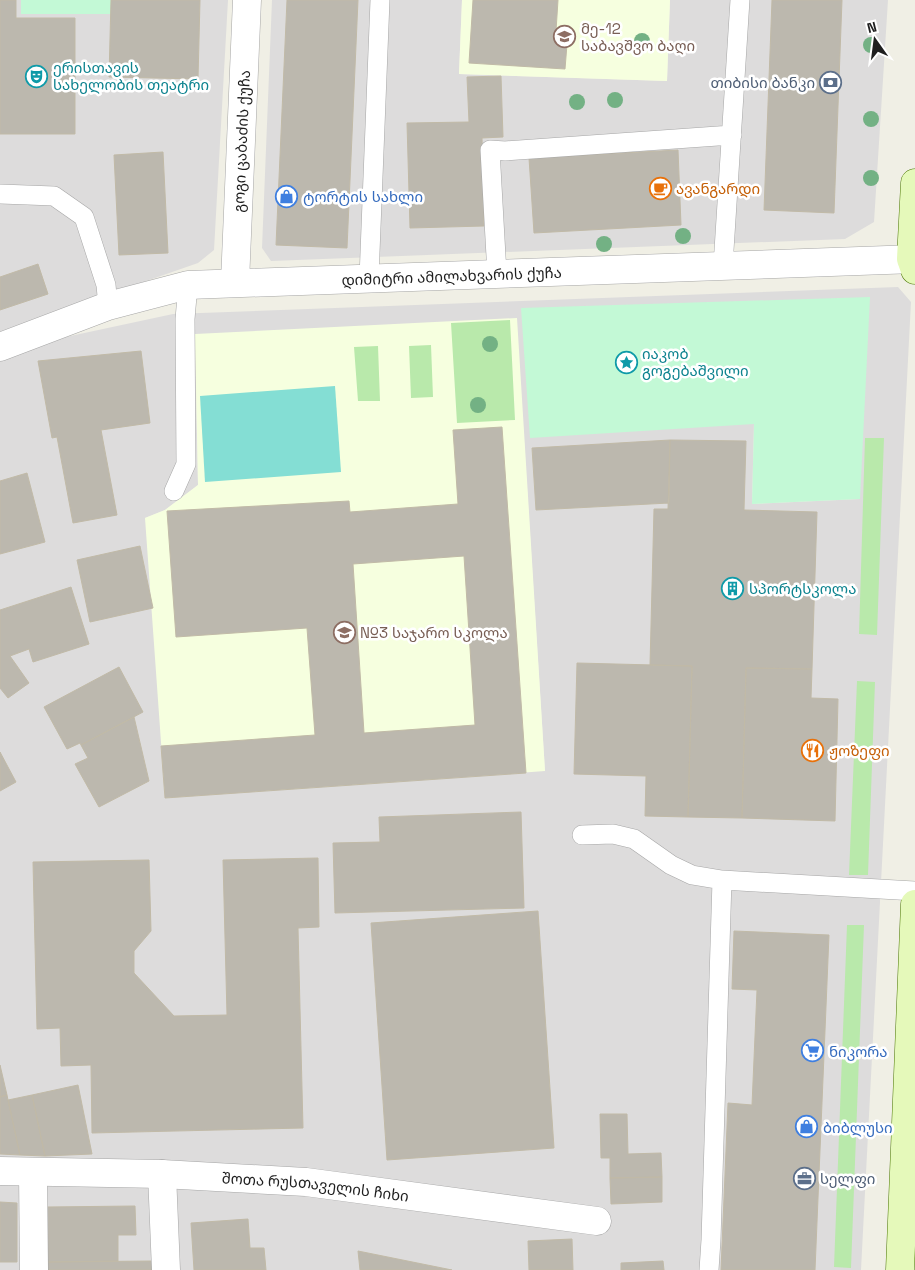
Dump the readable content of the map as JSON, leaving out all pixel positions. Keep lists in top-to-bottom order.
{
  "streets": {
    "street": ["გოგი ცაბაძის ქუჩა", "დიმიტრი ამილახვარის ქუჩა", "შოთა რუსთაველის ჩიხი"]
  },
  "crossings": [
    ["გოგი ცაბაძის ქუჩა", "დიმიტრი ამილახვარის ქუჩა"]
  ],
  "places": {
    "school or university": ["მე-12 საბავშვო ბაღი", "№3 საჯარო სკოლა"],
    "theatre": ["ერისთავის სახელობის თეატრი"],
    "bank": ["თიბისი ბანკი"],
    "cafe": ["ავანგარდი"],
    "shop": ["ტორტის სახლი", "ბიბლუსი"],
    "place": ["იაკობ გოგებაშვილი"],
    "building": ["სპორტსკოლა"],
    "restaurant": ["ჟოზეფი"],
    "supermarket": ["ნიკორა"],
    "office": ["სელფი"]
  },
  "north": "top"
}
